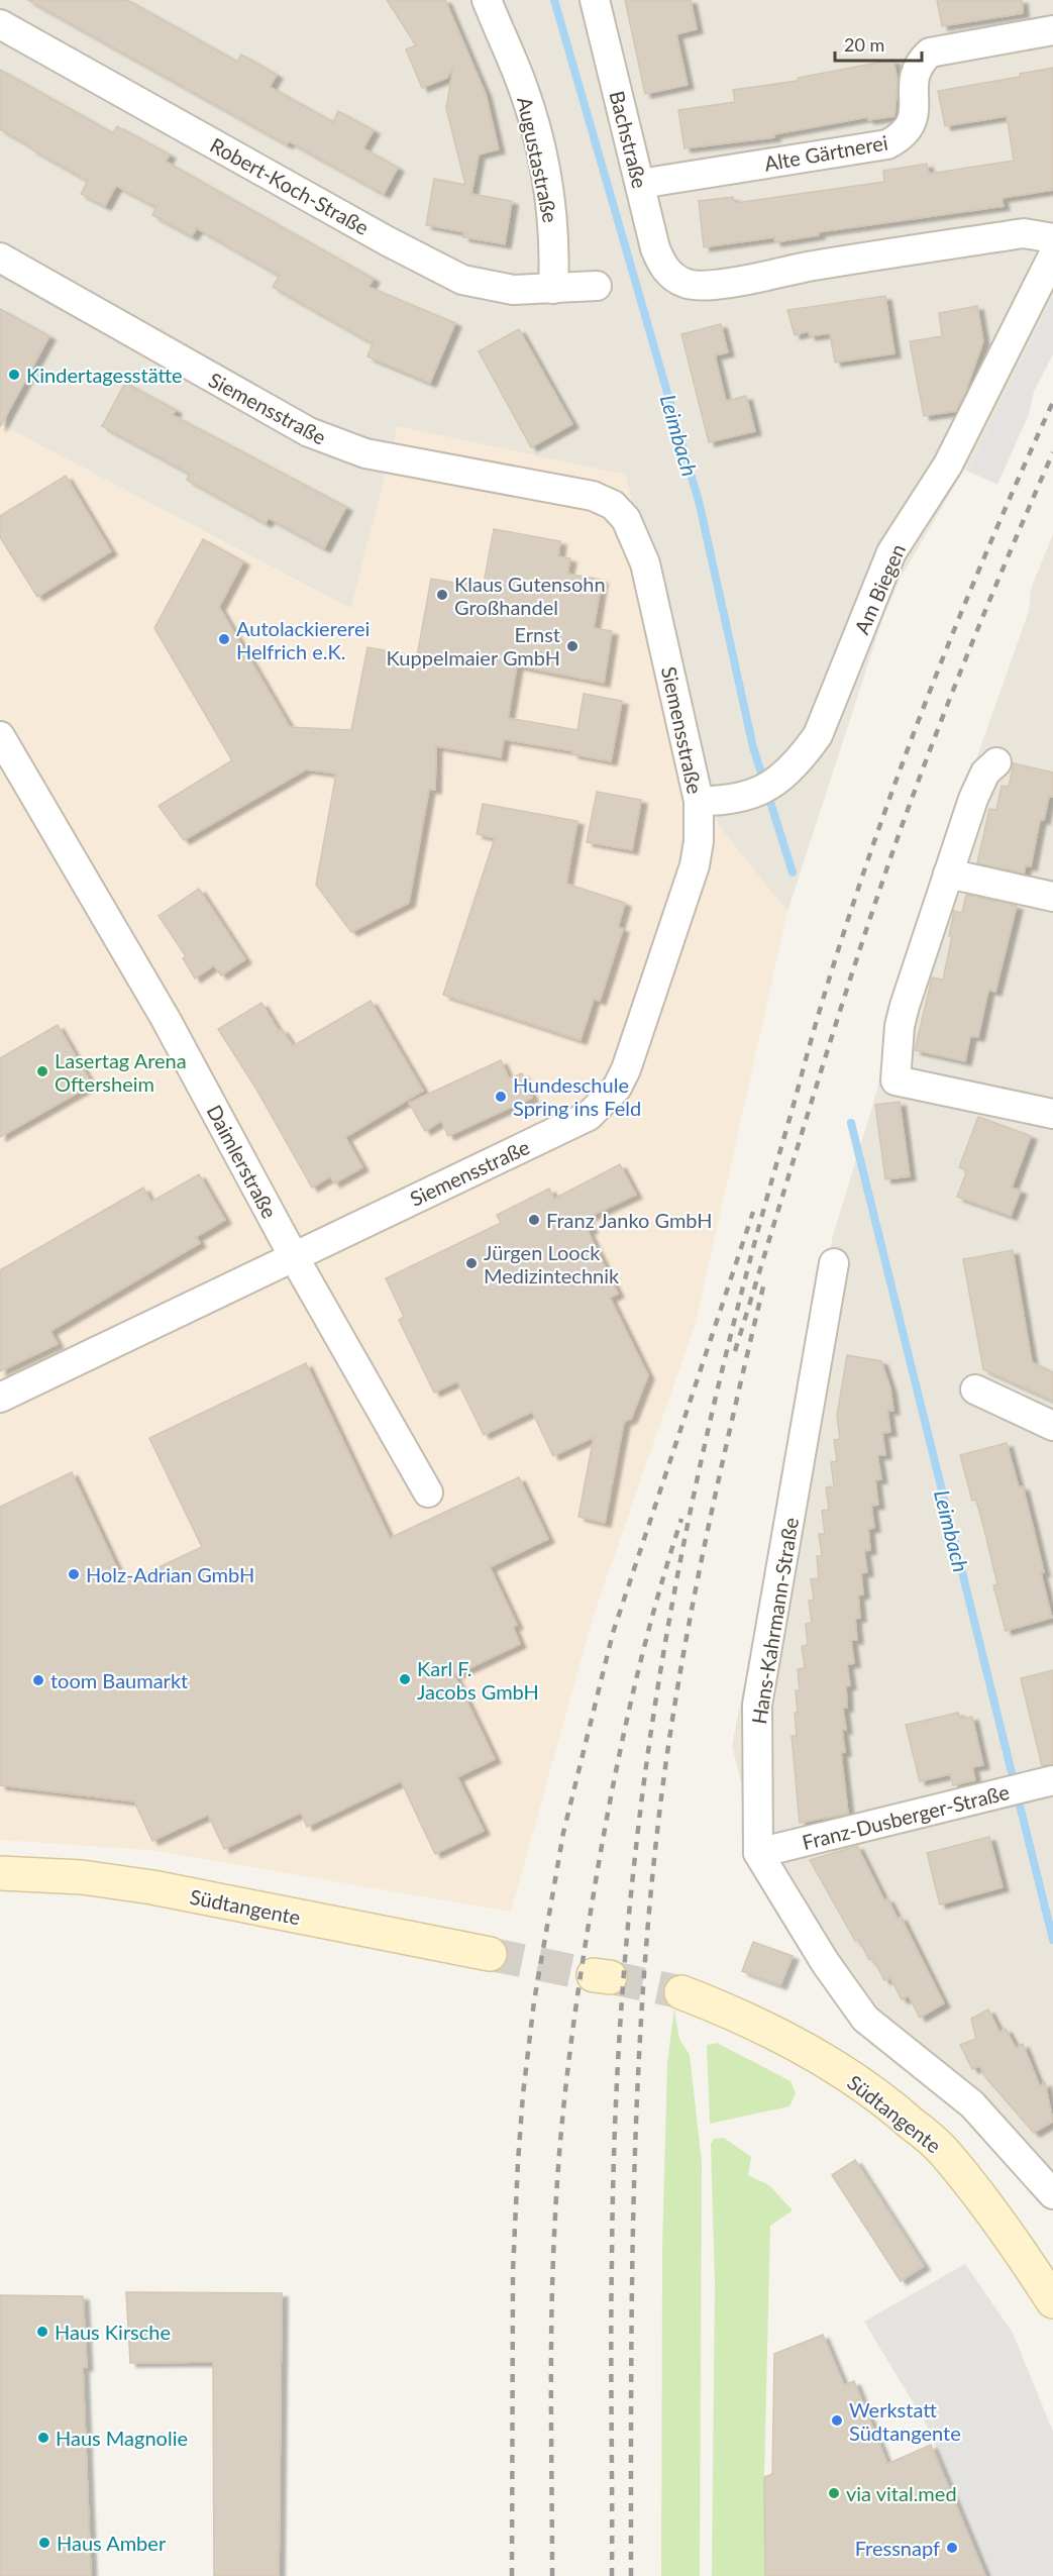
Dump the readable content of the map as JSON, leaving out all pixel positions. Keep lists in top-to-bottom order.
{
  "streets": {
    "main road": ["Südtangente"],
    "street": [
      "Bachstraße",
      "Alte Gärtnerei",
      "Augustastraße",
      "Robert-Koch-Straße",
      "Siemensstraße",
      "Am Biegen",
      "Daimlerstraße",
      "Hans-Kahrmann-Straße",
      "Franz-Dusberger-Straße"
    ]
  },
  "crossings": [
    ["Bachstraße", "Alte Gärtnerei"],
    ["Augustastraße", "Robert-Koch-Straße"],
    ["Siemensstraße", "Am Biegen"],
    ["Siemensstraße", "Daimlerstraße"],
    ["Hans-Kahrmann-Straße", "Franz-Dusberger-Straße"]
  ],
  "water": ["Leimbach"],
  "places": [
    "Kindertagesstätte",
    "Klaus Gutensohn Großhandel",
    "Autolackiererei Helfrich e.K.",
    "Ernst Kuppelmaier GmbH",
    "Lasertag Arena Oftersheim",
    "Hundeschule Spring ins Feld",
    "Franz Janko GmbH",
    "Jürgen Loock Medizintechnik",
    "Holz-Adrian GmbH",
    "Karl F. Jacobs GmbH",
    "toom Baumarkt",
    "Haus Kirsche",
    "Werkstatt Südtangente",
    "Haus Magnolie",
    "via vital.med",
    "Haus Amber",
    "Fressnapf"
  ],
  "scale_bar": "20 m"
}
